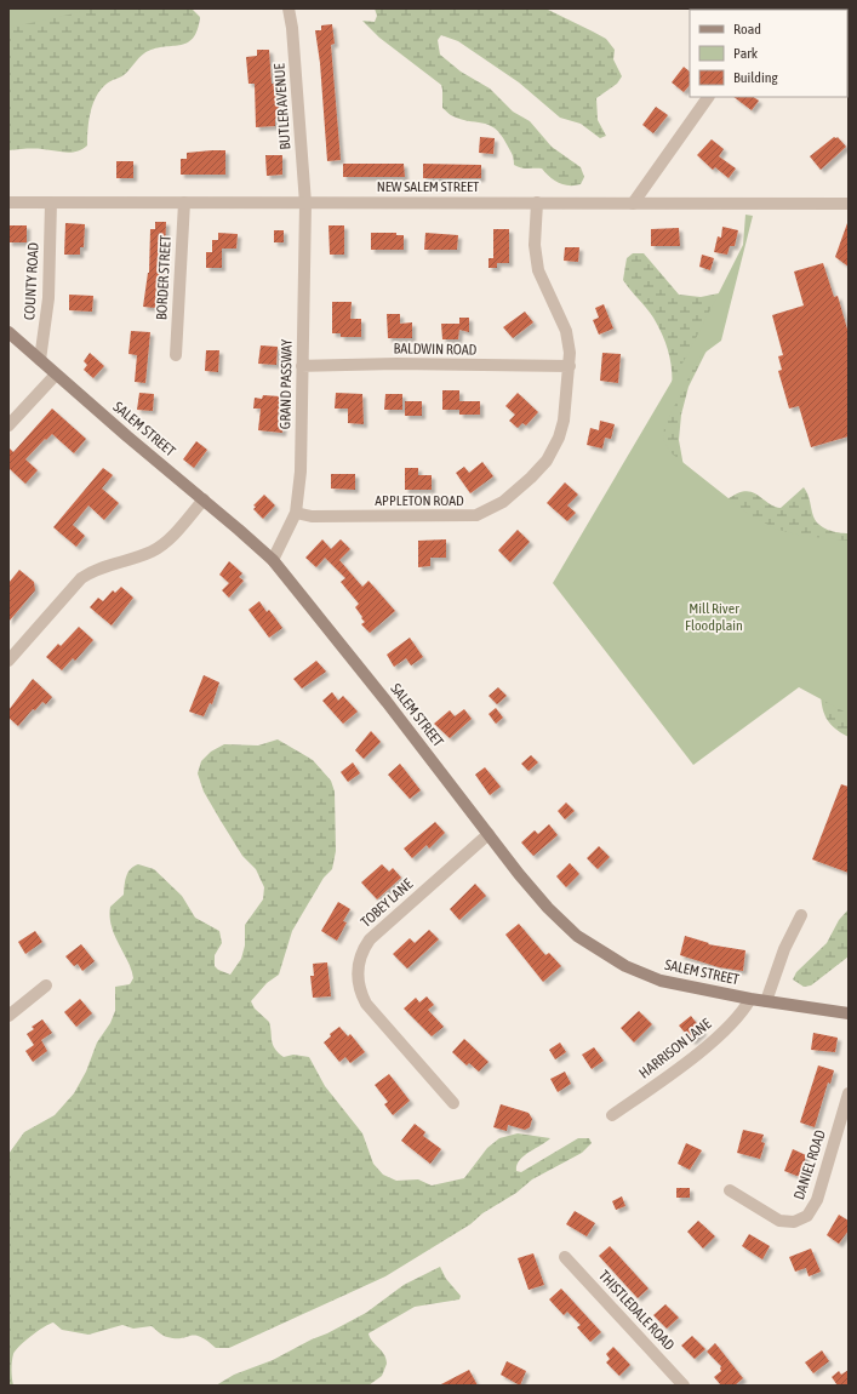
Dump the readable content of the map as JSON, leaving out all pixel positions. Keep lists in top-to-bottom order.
{
  "streets": {
    "main road": ["SALEM STREET"],
    "street": [
      "BUTLER AVENUE",
      "NEW SALEM STREET",
      "BORDER STREET",
      "COUNTY ROAD",
      "BALDWIN ROAD",
      "GRAND PASSWAY",
      "APPLETON ROAD",
      "TOBEY LANE",
      "HARRISON LANE",
      "DANIEL ROAD",
      "THISTLEDALE ROAD"
    ]
  },
  "crossings": [
    ["BUTLER AVENUE", "NEW SALEM STREET"],
    ["BUTLER AVENUE", "GRAND PASSWAY"],
    ["NEW SALEM STREET", "BORDER STREET"],
    ["NEW SALEM STREET", "COUNTY ROAD"],
    ["NEW SALEM STREET", "GRAND PASSWAY"],
    ["NEW SALEM STREET", "APPLETON ROAD"],
    ["COUNTY ROAD", "SALEM STREET"],
    ["BALDWIN ROAD", "GRAND PASSWAY"],
    ["BALDWIN ROAD", "APPLETON ROAD"],
    ["GRAND PASSWAY", "SALEM STREET"],
    ["GRAND PASSWAY", "APPLETON ROAD"],
    ["SALEM STREET", "TOBEY LANE"],
    ["SALEM STREET", "HARRISON LANE"]
  ],
  "parks": ["Mill River Floodplain"],
  "legend": ["Road", "Park", "Building"]
}
